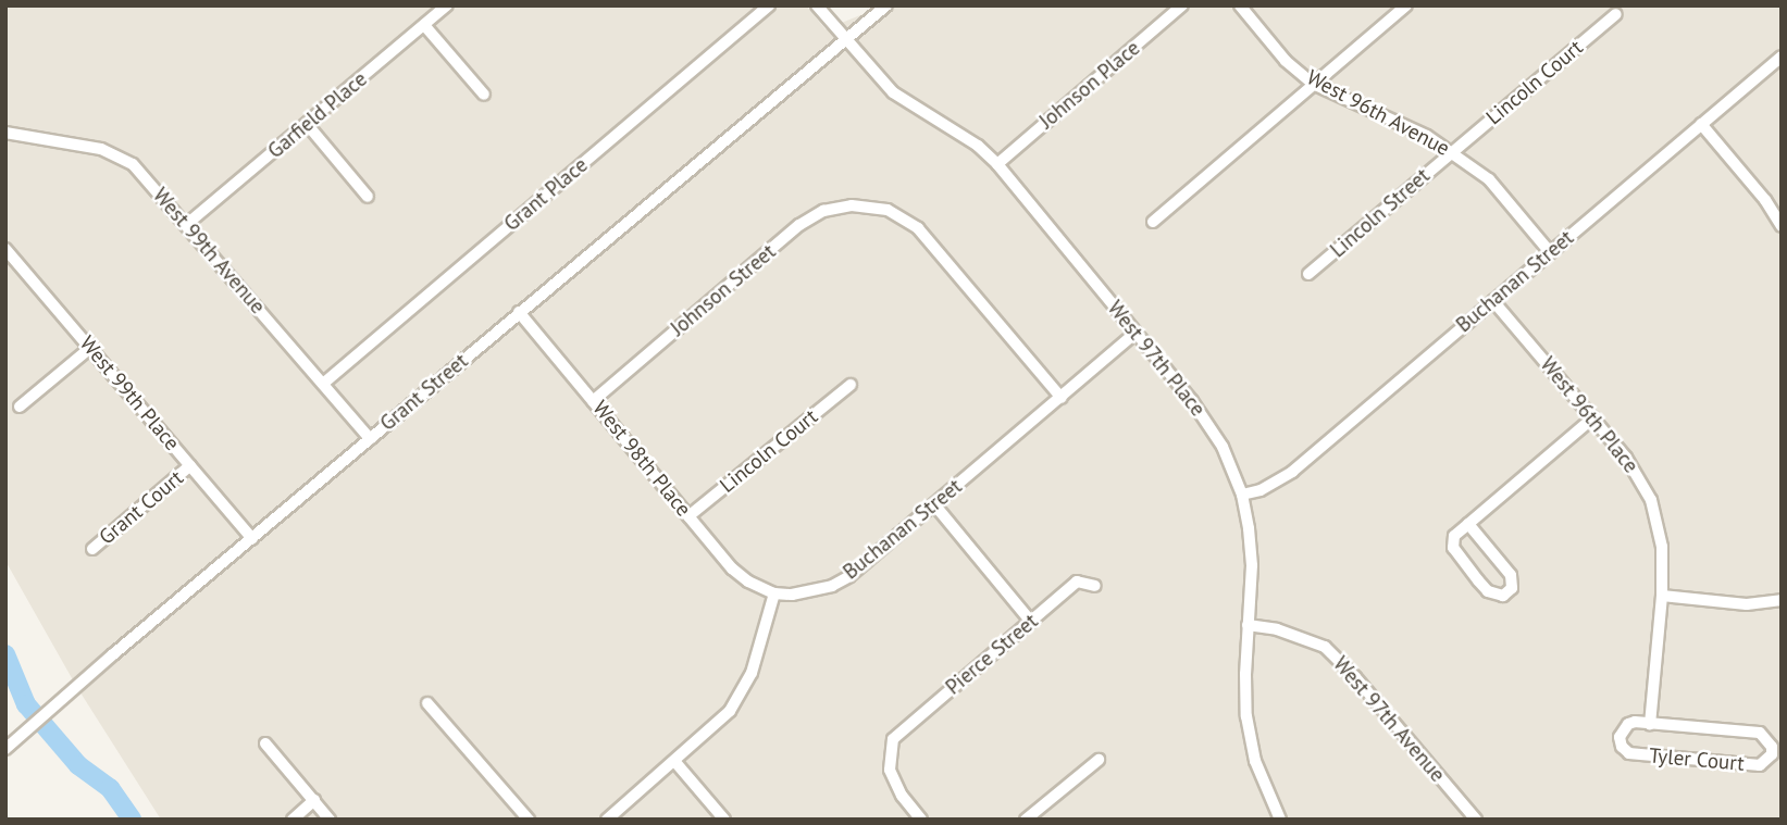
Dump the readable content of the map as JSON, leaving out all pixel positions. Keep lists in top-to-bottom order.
{
  "streets": {
    "street": [
      "Lincoln Court",
      "Johnson Place",
      "West 96th Avenue",
      "Garfield Place",
      "Grant Place",
      "Lincoln Street",
      "West 99th Avenue",
      "Buchanan Street",
      "Johnson Street",
      "West 97th Place",
      "Grant Street",
      "West 99th Place",
      "West 96th Place",
      "West 98th Place",
      "Grant Court",
      "Pierce Street",
      "West 97th Avenue",
      "Tyler Court"
    ]
  },
  "crossings": [
    ["Lincoln Court", "West 96th Avenue"],
    ["Lincoln Court", "Lincoln Street"],
    ["Lincoln Court", "West 98th Place"],
    ["Johnson Place", "West 97th Place"],
    ["West 96th Avenue", "Lincoln Street"],
    ["West 96th Avenue", "Buchanan Street"],
    ["Garfield Place", "West 99th Avenue"],
    ["Grant Place", "West 99th Avenue"],
    ["West 99th Avenue", "Grant Street"],
    ["Buchanan Street", "Johnson Street"],
    ["Buchanan Street", "West 97th Place"],
    ["Buchanan Street", "West 96th Place"],
    ["Buchanan Street", "West 98th Place"],
    ["Johnson Street", "West 98th Place"],
    ["West 97th Place", "Grant Street"],
    ["West 97th Place", "West 97th Avenue"],
    ["Grant Street", "West 99th Place"],
    ["Grant Street", "West 98th Place"],
    ["West 99th Place", "Grant Court"],
    ["West 96th Place", "Tyler Court"]
  ]
}
